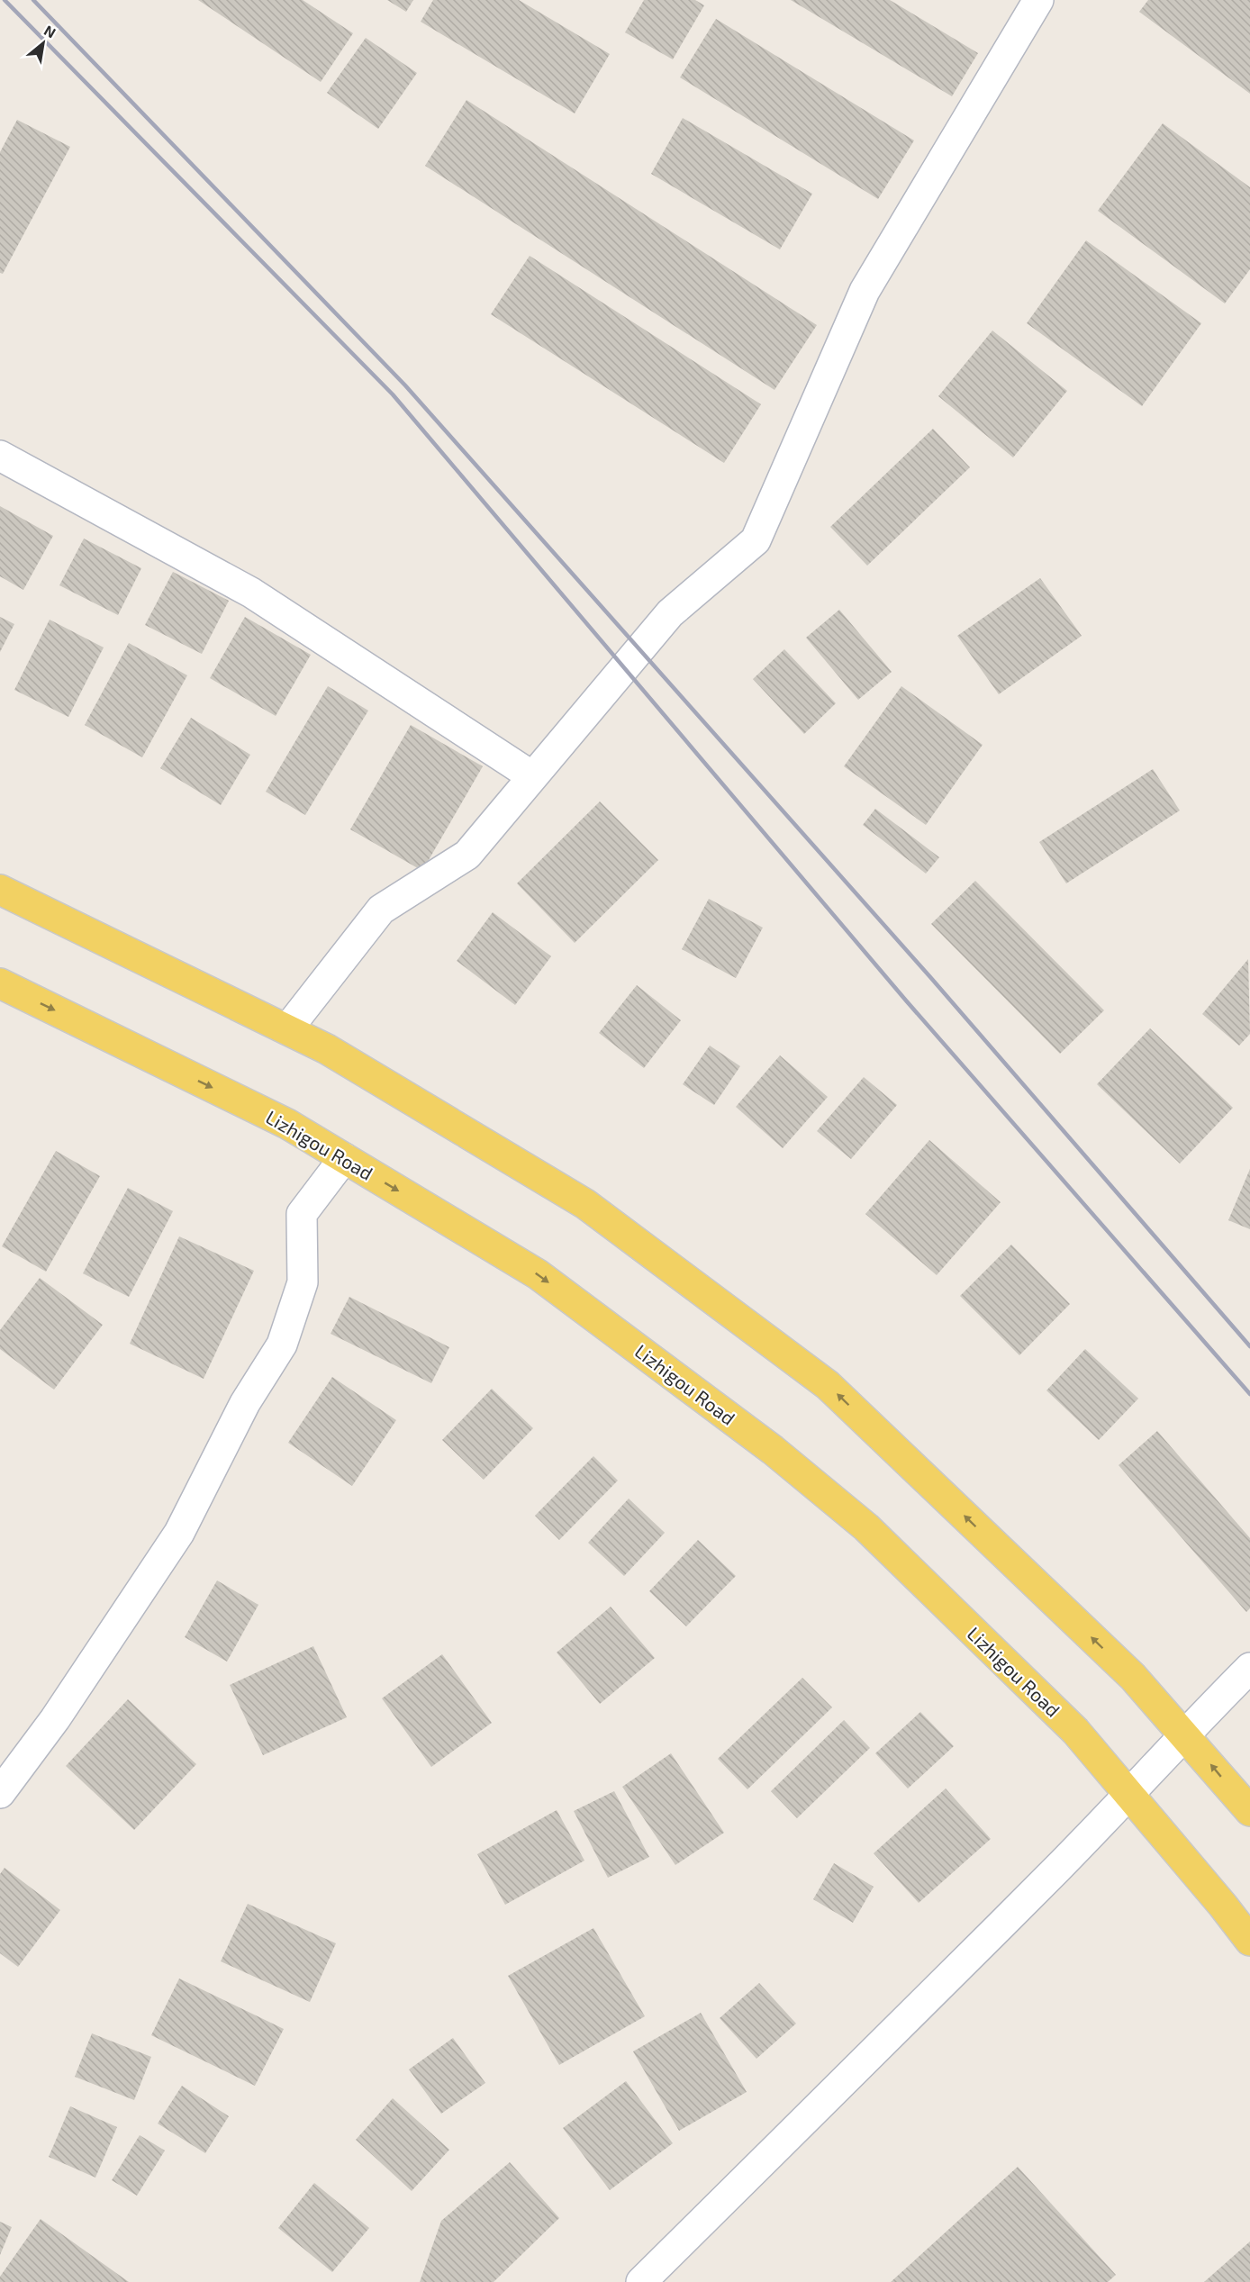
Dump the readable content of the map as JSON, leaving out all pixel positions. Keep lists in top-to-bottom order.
{
  "streets": {
    "main road": ["Lizhigou Road"]
  },
  "north": "top right"
}
